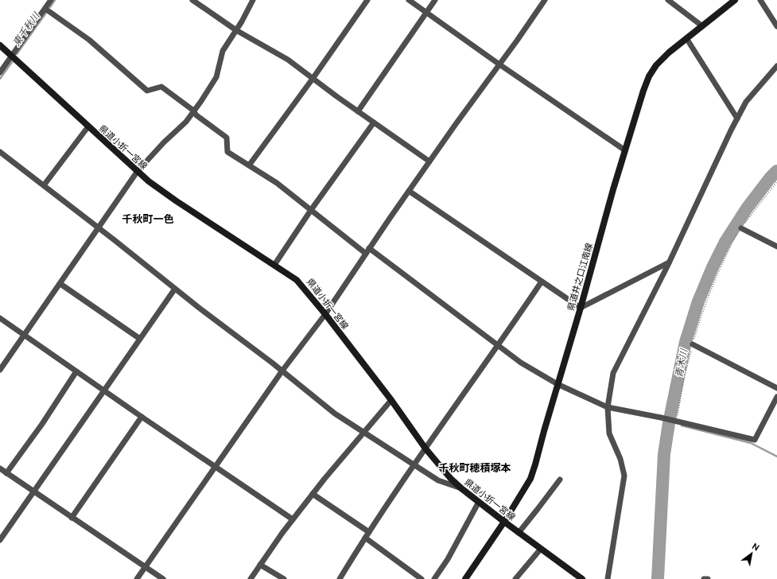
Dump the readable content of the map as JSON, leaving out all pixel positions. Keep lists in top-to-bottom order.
{
  "streets": {
    "main road": ["県道小折一宮線", "県道井之口江南線"]
  },
  "crossings": [
    ["県道小折一宮線", "県道井之口江南線"]
  ],
  "districts": ["千秋町一色", "千秋町穂積塚本"],
  "water": ["東千秋川", "青木川"],
  "north": "top right"
}
